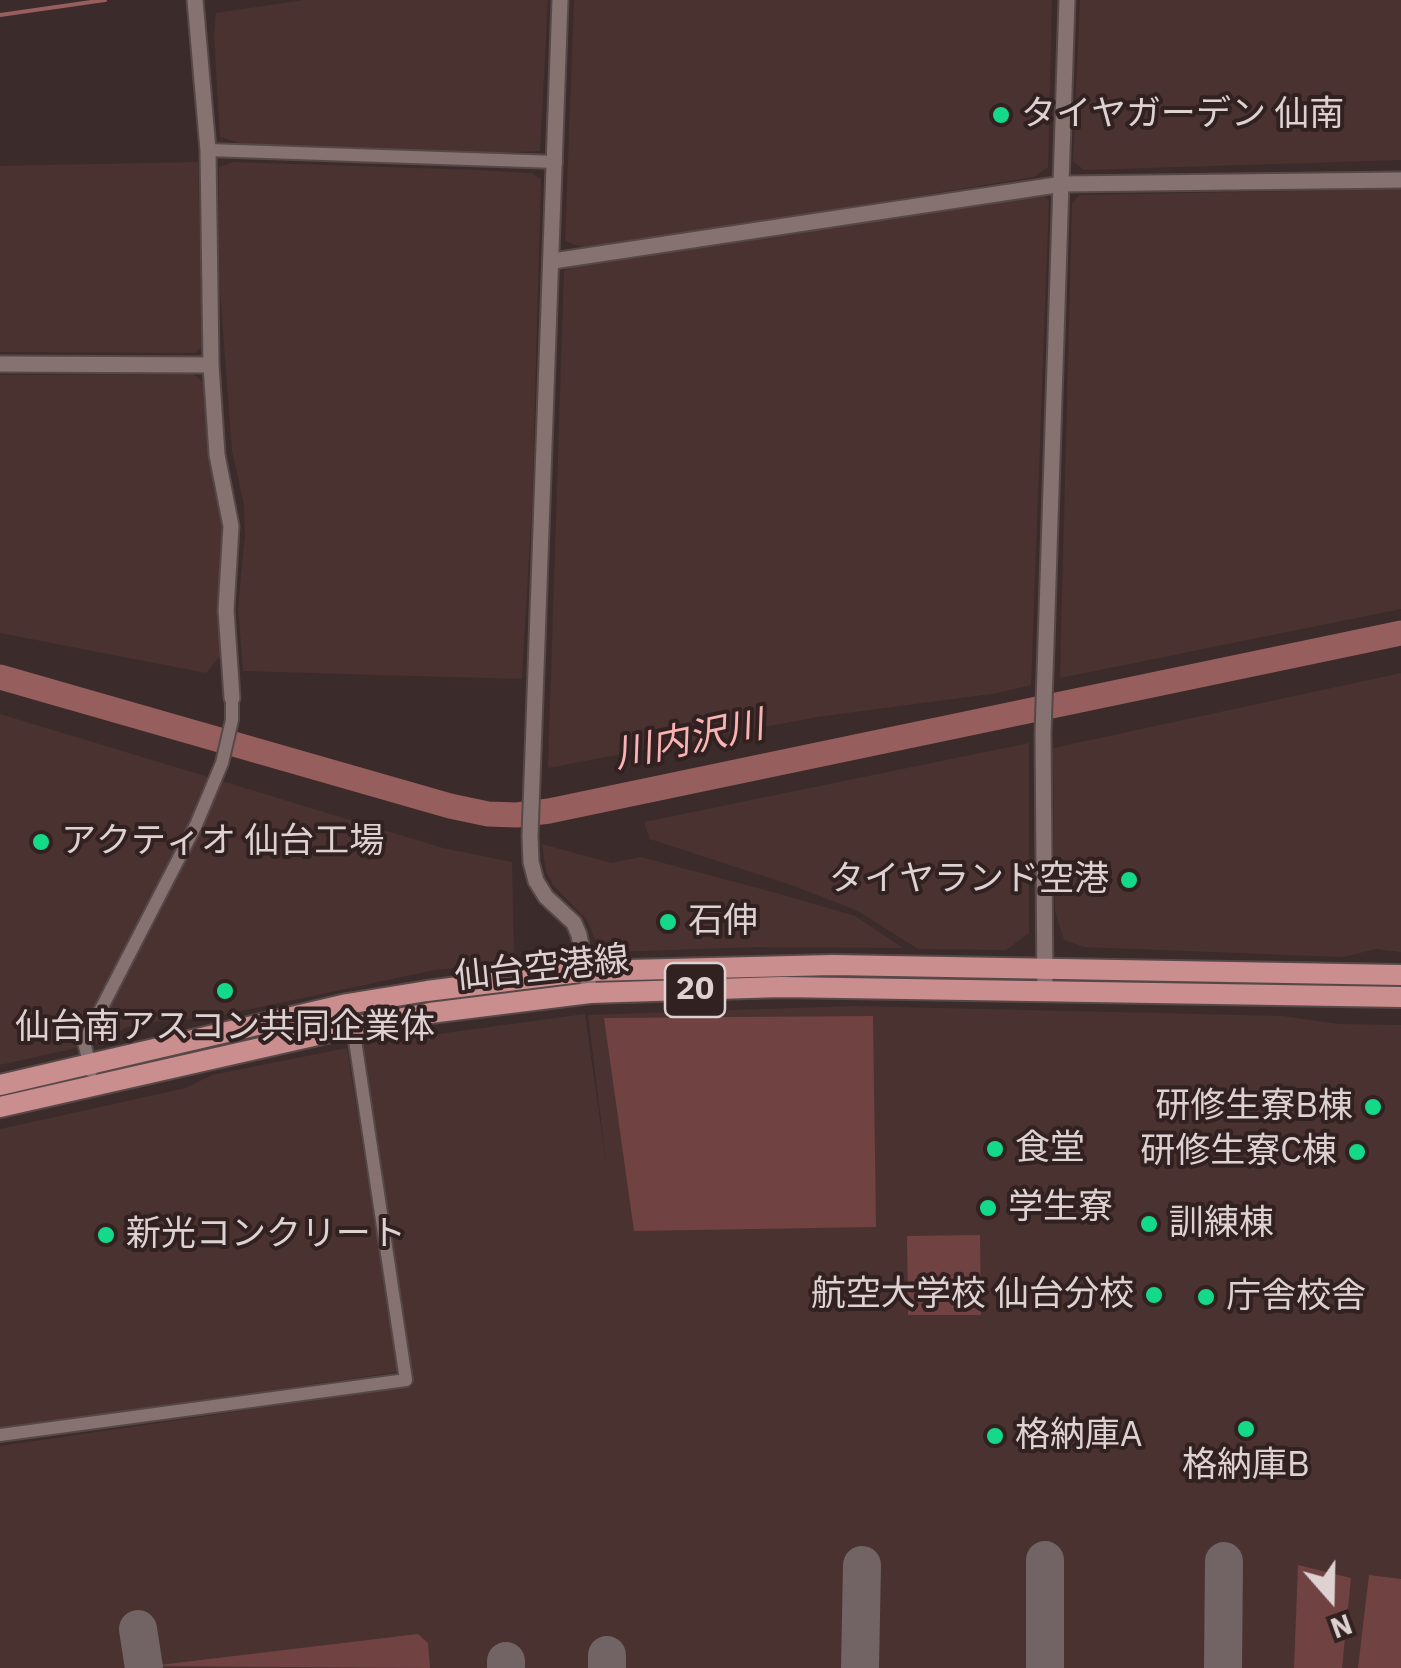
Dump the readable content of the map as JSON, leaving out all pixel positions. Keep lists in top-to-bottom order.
{
  "streets": {
    "main road": ["仙台空港線", "20"]
  },
  "water": ["川内沢川"],
  "places": [
    "タイヤガーデン 仙南",
    "アクティオ 仙台工場",
    "タイヤランド空港",
    "石伸",
    "仙台南アスコン共同企業体",
    "研修生寮B棟",
    "食堂",
    "研修生寮C棟",
    "学生寮",
    "訓練棟",
    "新光コンクリート",
    "航空大学校 仙台分校",
    "庁舎校舎",
    "格納庫B",
    "格納庫A"
  ],
  "north": "bottom"
}
